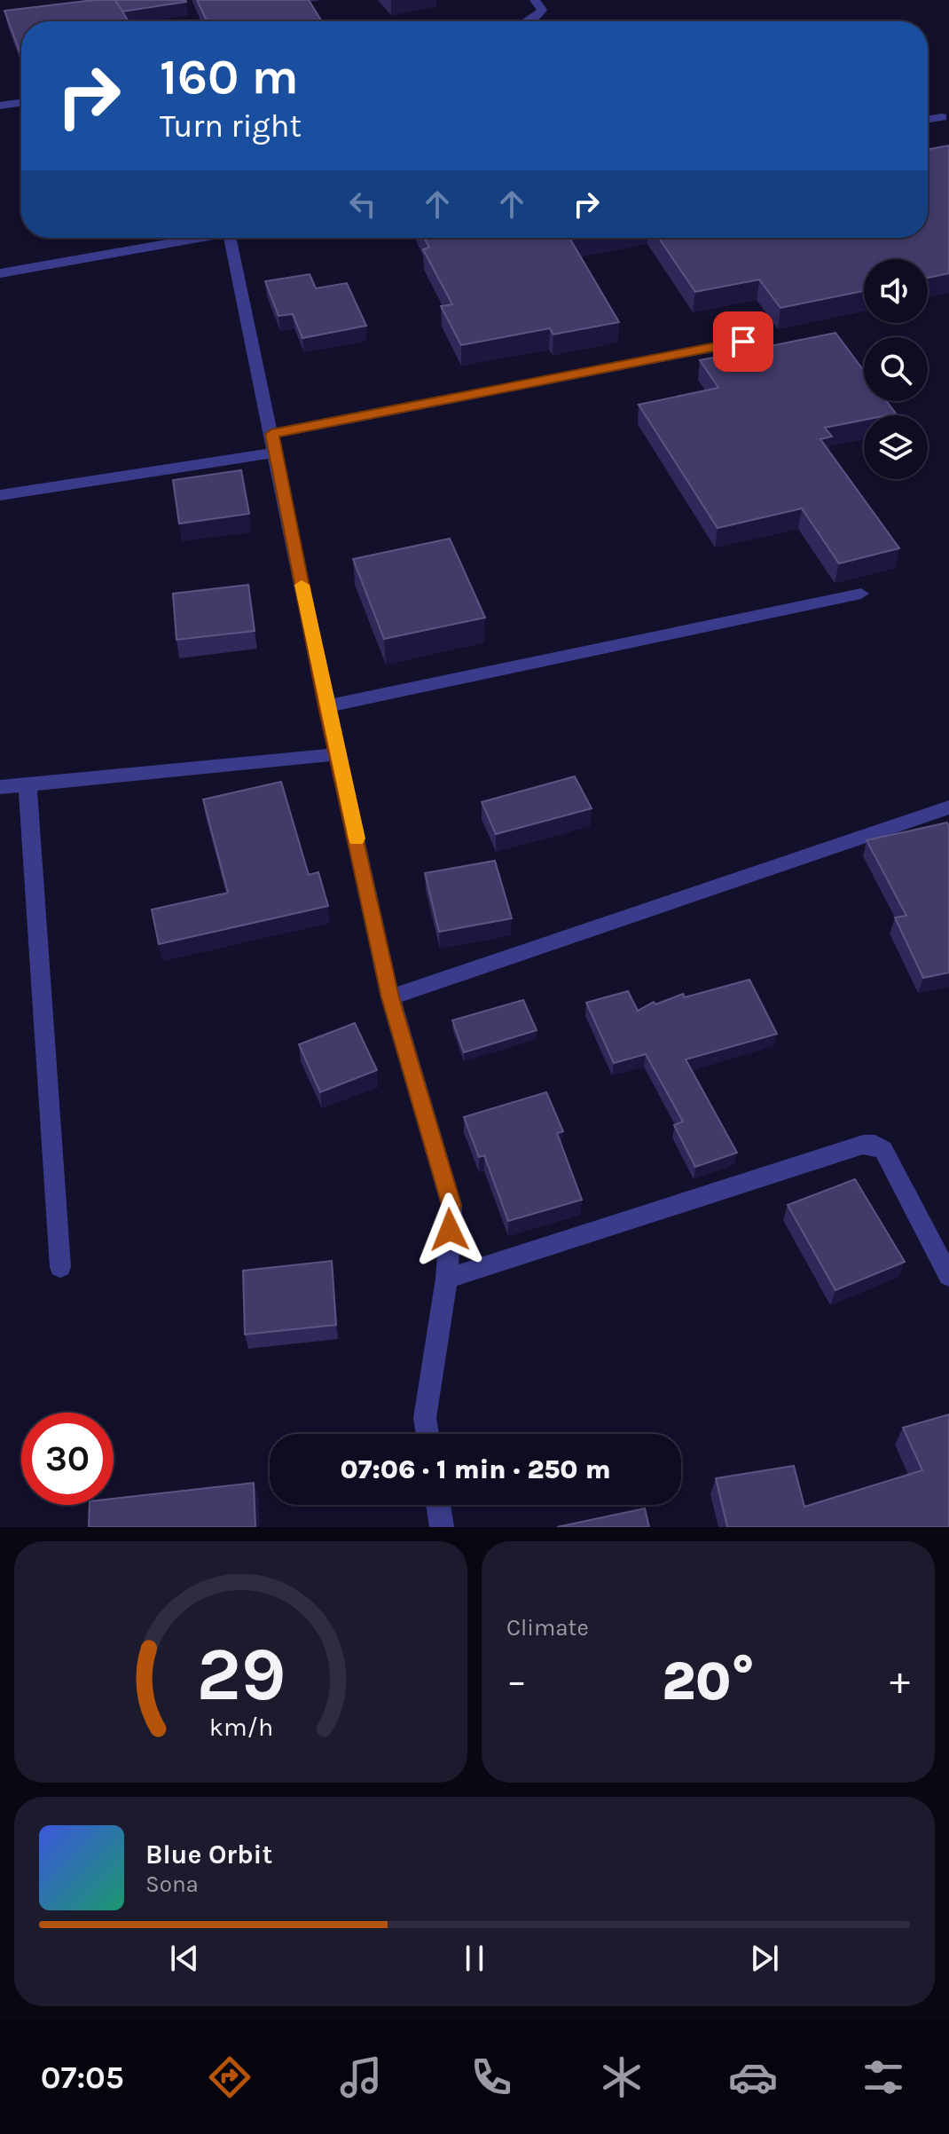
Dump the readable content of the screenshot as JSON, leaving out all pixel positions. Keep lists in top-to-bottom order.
{
  "page": {
    "turn": ["160 m", "Turn right"],
    "limit": "30",
    "trip": "07:06 · 1 min · 250 m",
    "tile": "Climate",
    "heat": ["−", "20°", "+"],
    "song": ["Blue Orbit", "Sona"],
    "tabs": "07:05",
    "gauge": ["29", "km/h"]
  }
}
